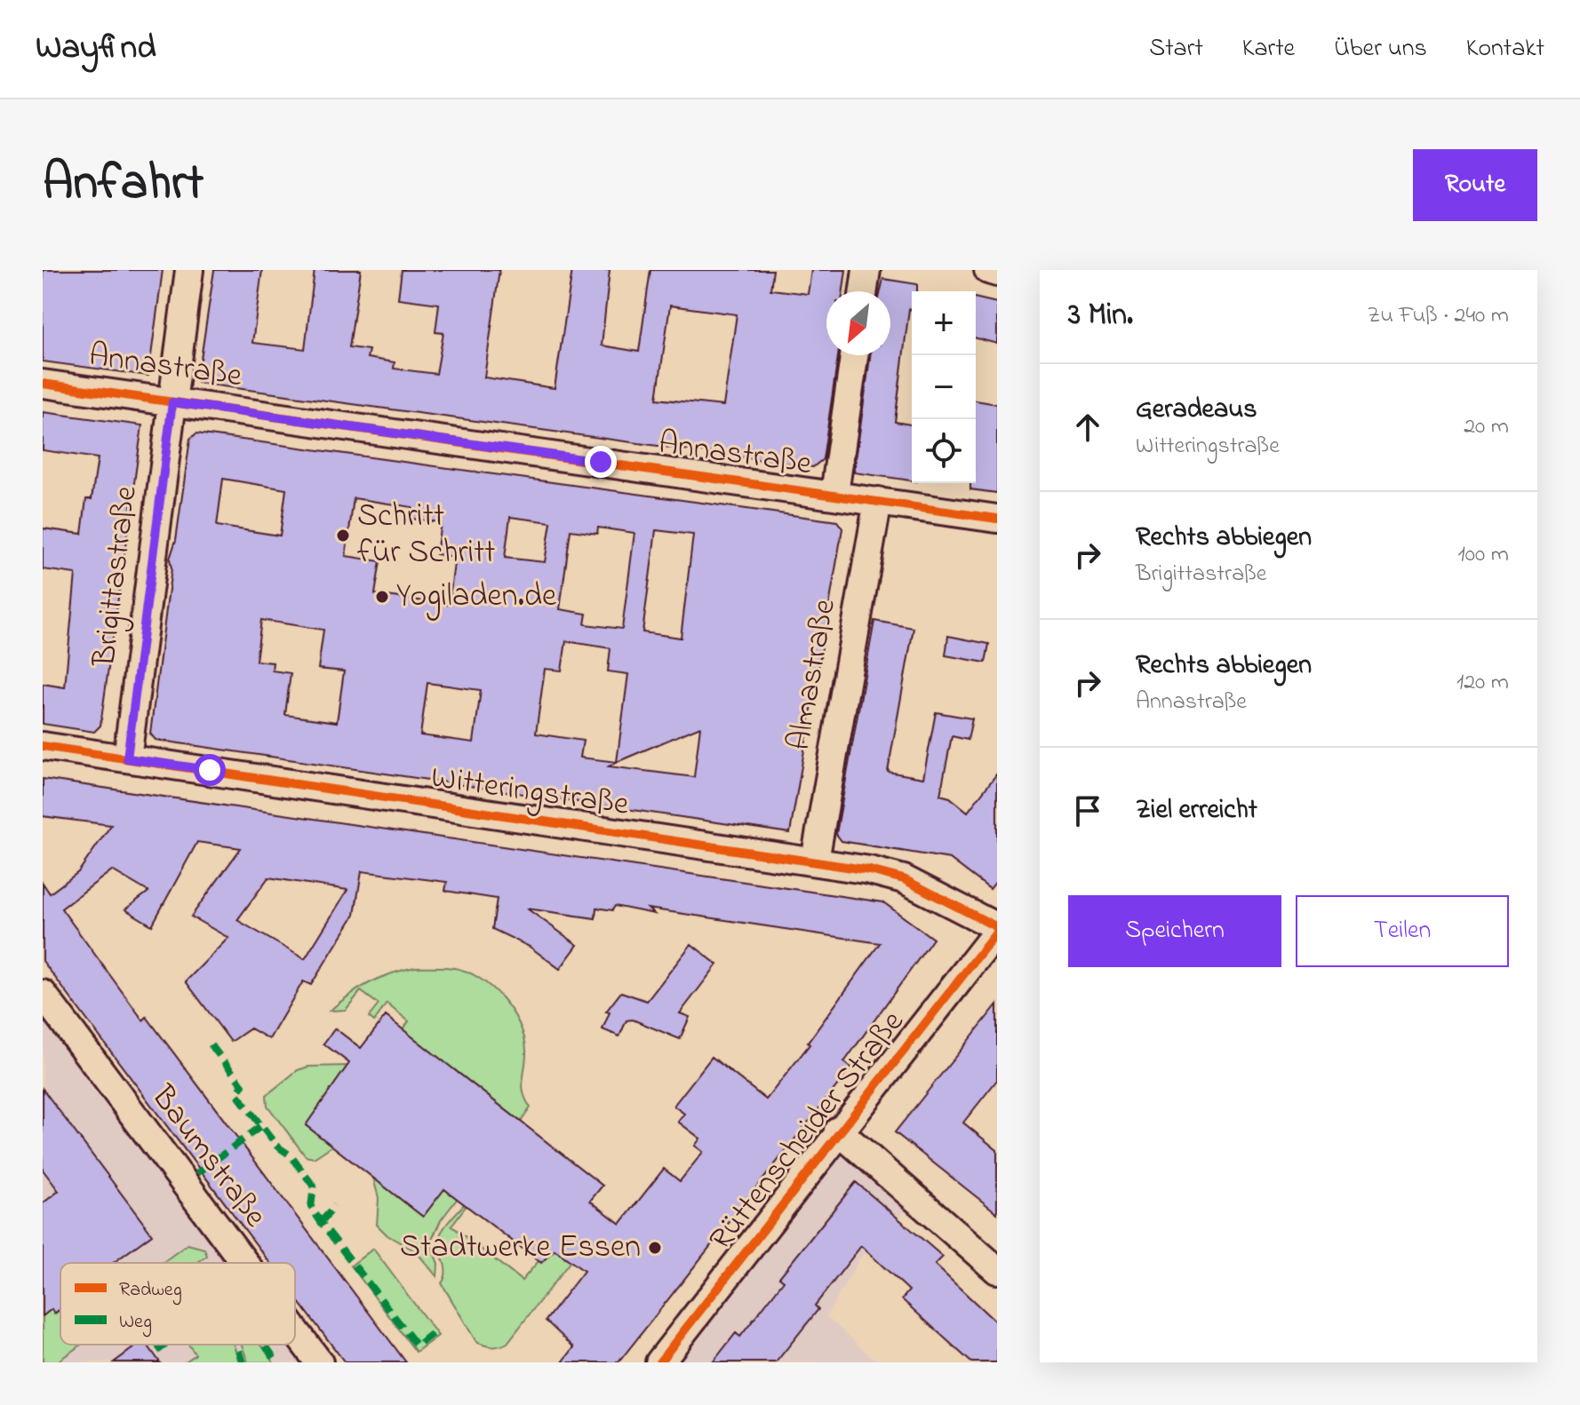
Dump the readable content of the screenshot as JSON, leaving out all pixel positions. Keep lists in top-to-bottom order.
{
  "streets": {
    "street": [
      "Annastraße",
      "Brigittastraße",
      "Almastraße",
      "Witteringstraße",
      "Rüttenscheider Straße",
      "Baumstraße"
    ]
  },
  "crossings": [
    ["Annastraße", "Brigittastraße"],
    ["Annastraße", "Almastraße"],
    ["Brigittastraße", "Witteringstraße"],
    ["Almastraße", "Witteringstraße"],
    ["Witteringstraße", "Rüttenscheider Straße"]
  ],
  "places": ["Schritt für Schritt", "Yogiladen.de", "Stadtwerke Essen"],
  "legend": ["Radweg", "Weg"],
  "north": "bottom left",
  "page": {
    "header": "Wayfind",
    "nav": [
      "Start",
      "Karte",
      "Über uns",
      "Kontakt"
    ],
    "title": "Anfahrt",
    "buttons": [
      "Route",
      ["Speichern", "Teilen"]
    ],
    "heading": ["3 Min.", "Zu Fuß · 240 m"],
    "map_buttons": ["+", "−"],
    "list": [
      ["Geradeaus", "Witteringstraße", "20 m"],
      ["Rechts abbiegen", "Brigittastraße", "100 m"],
      ["Rechts abbiegen", "Annastraße", "120 m"],
      "Ziel erreicht"
    ]
  }
}
